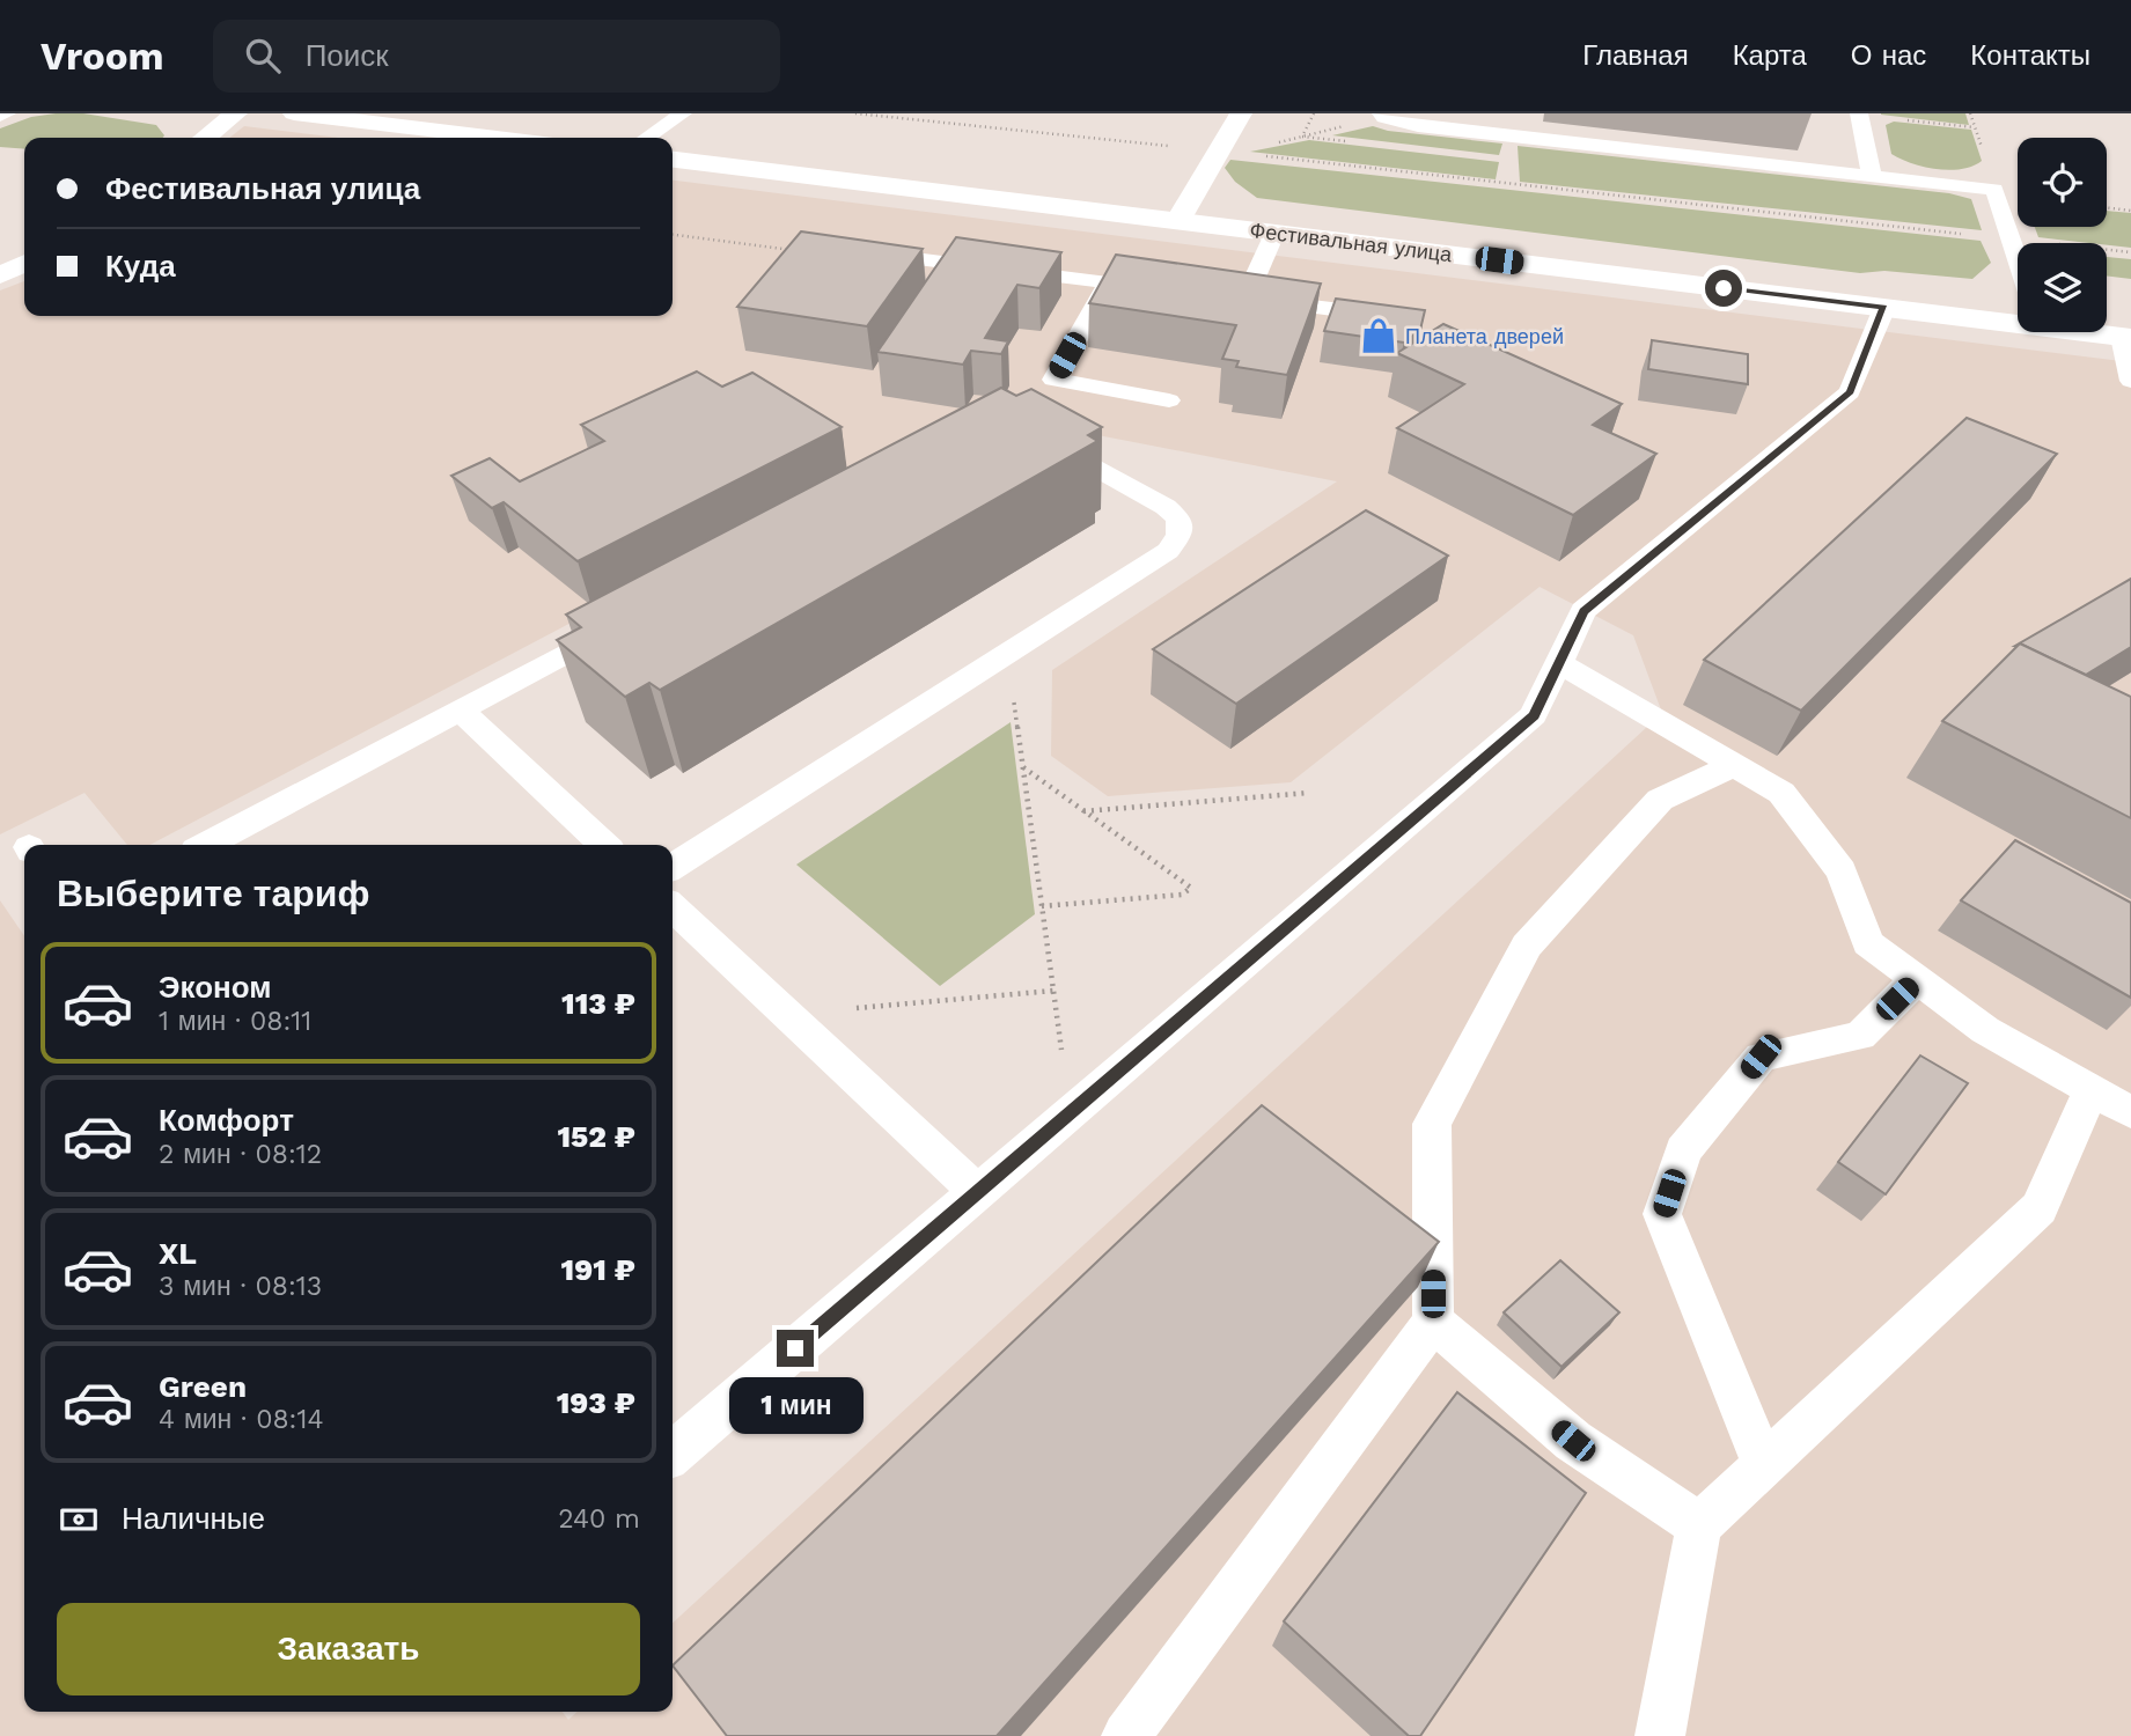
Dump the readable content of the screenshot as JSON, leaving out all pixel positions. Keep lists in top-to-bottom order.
{
  "streets": {
    "main road": ["Фестивальная улица"]
  },
  "places": {
    "shop": ["Планета дверей"]
  },
  "page": {
    "header": "Vroom",
    "search": "Поиск",
    "nav": [
      "Главная",
      "Карта",
      "О нас",
      "Контакты"
    ],
    "banner": ["Фестивальная улица", "Куда"],
    "heading": "Выберите тариф",
    "list": [
      {
        "name": "Эконом",
        "note": "1 мин · 08:11",
        "value": "113 ₽"
      },
      {
        "name": "Комфорт",
        "note": "2 мин · 08:12",
        "value": "152 ₽"
      },
      {
        "name": "XL",
        "note": "3 мин · 08:13",
        "value": "191 ₽"
      },
      {
        "name": "Green",
        "note": "4 мин · 08:14",
        "value": "193 ₽"
      }
    ],
    "bubble": "1 мин",
    "pay": ["Наличные", "240 m"],
    "buttons": "Заказать"
  }
}
